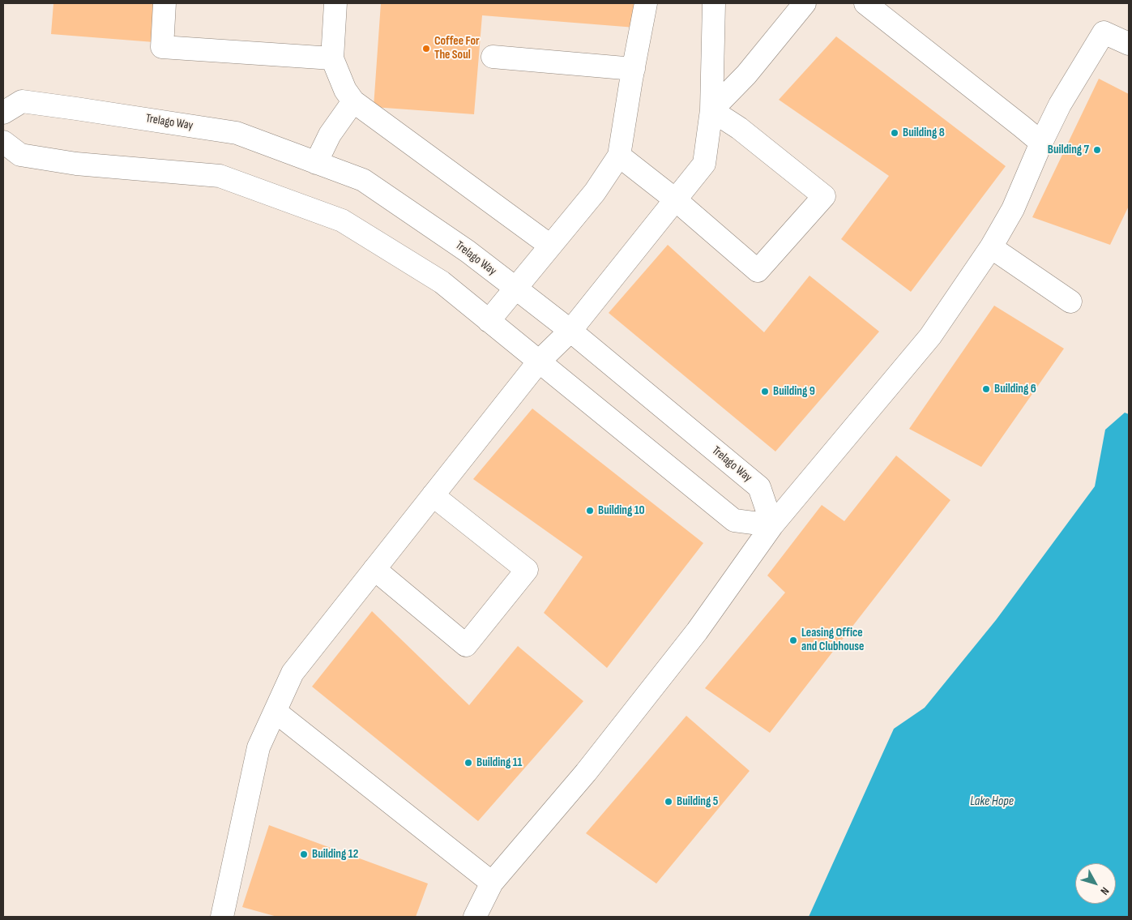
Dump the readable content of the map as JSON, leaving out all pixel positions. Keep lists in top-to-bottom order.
{
  "streets": {
    "street": ["Trelago Way"]
  },
  "water": ["Lake Hope"],
  "places": [
    "Coffee For The Soul",
    "Building 8",
    "Building 7",
    "Building 6",
    "Building 9",
    "Building 10",
    "Leasing Office and Clubhouse",
    "Building 11",
    "Building 5",
    "Building 12"
  ],
  "north": "bottom right"
}
